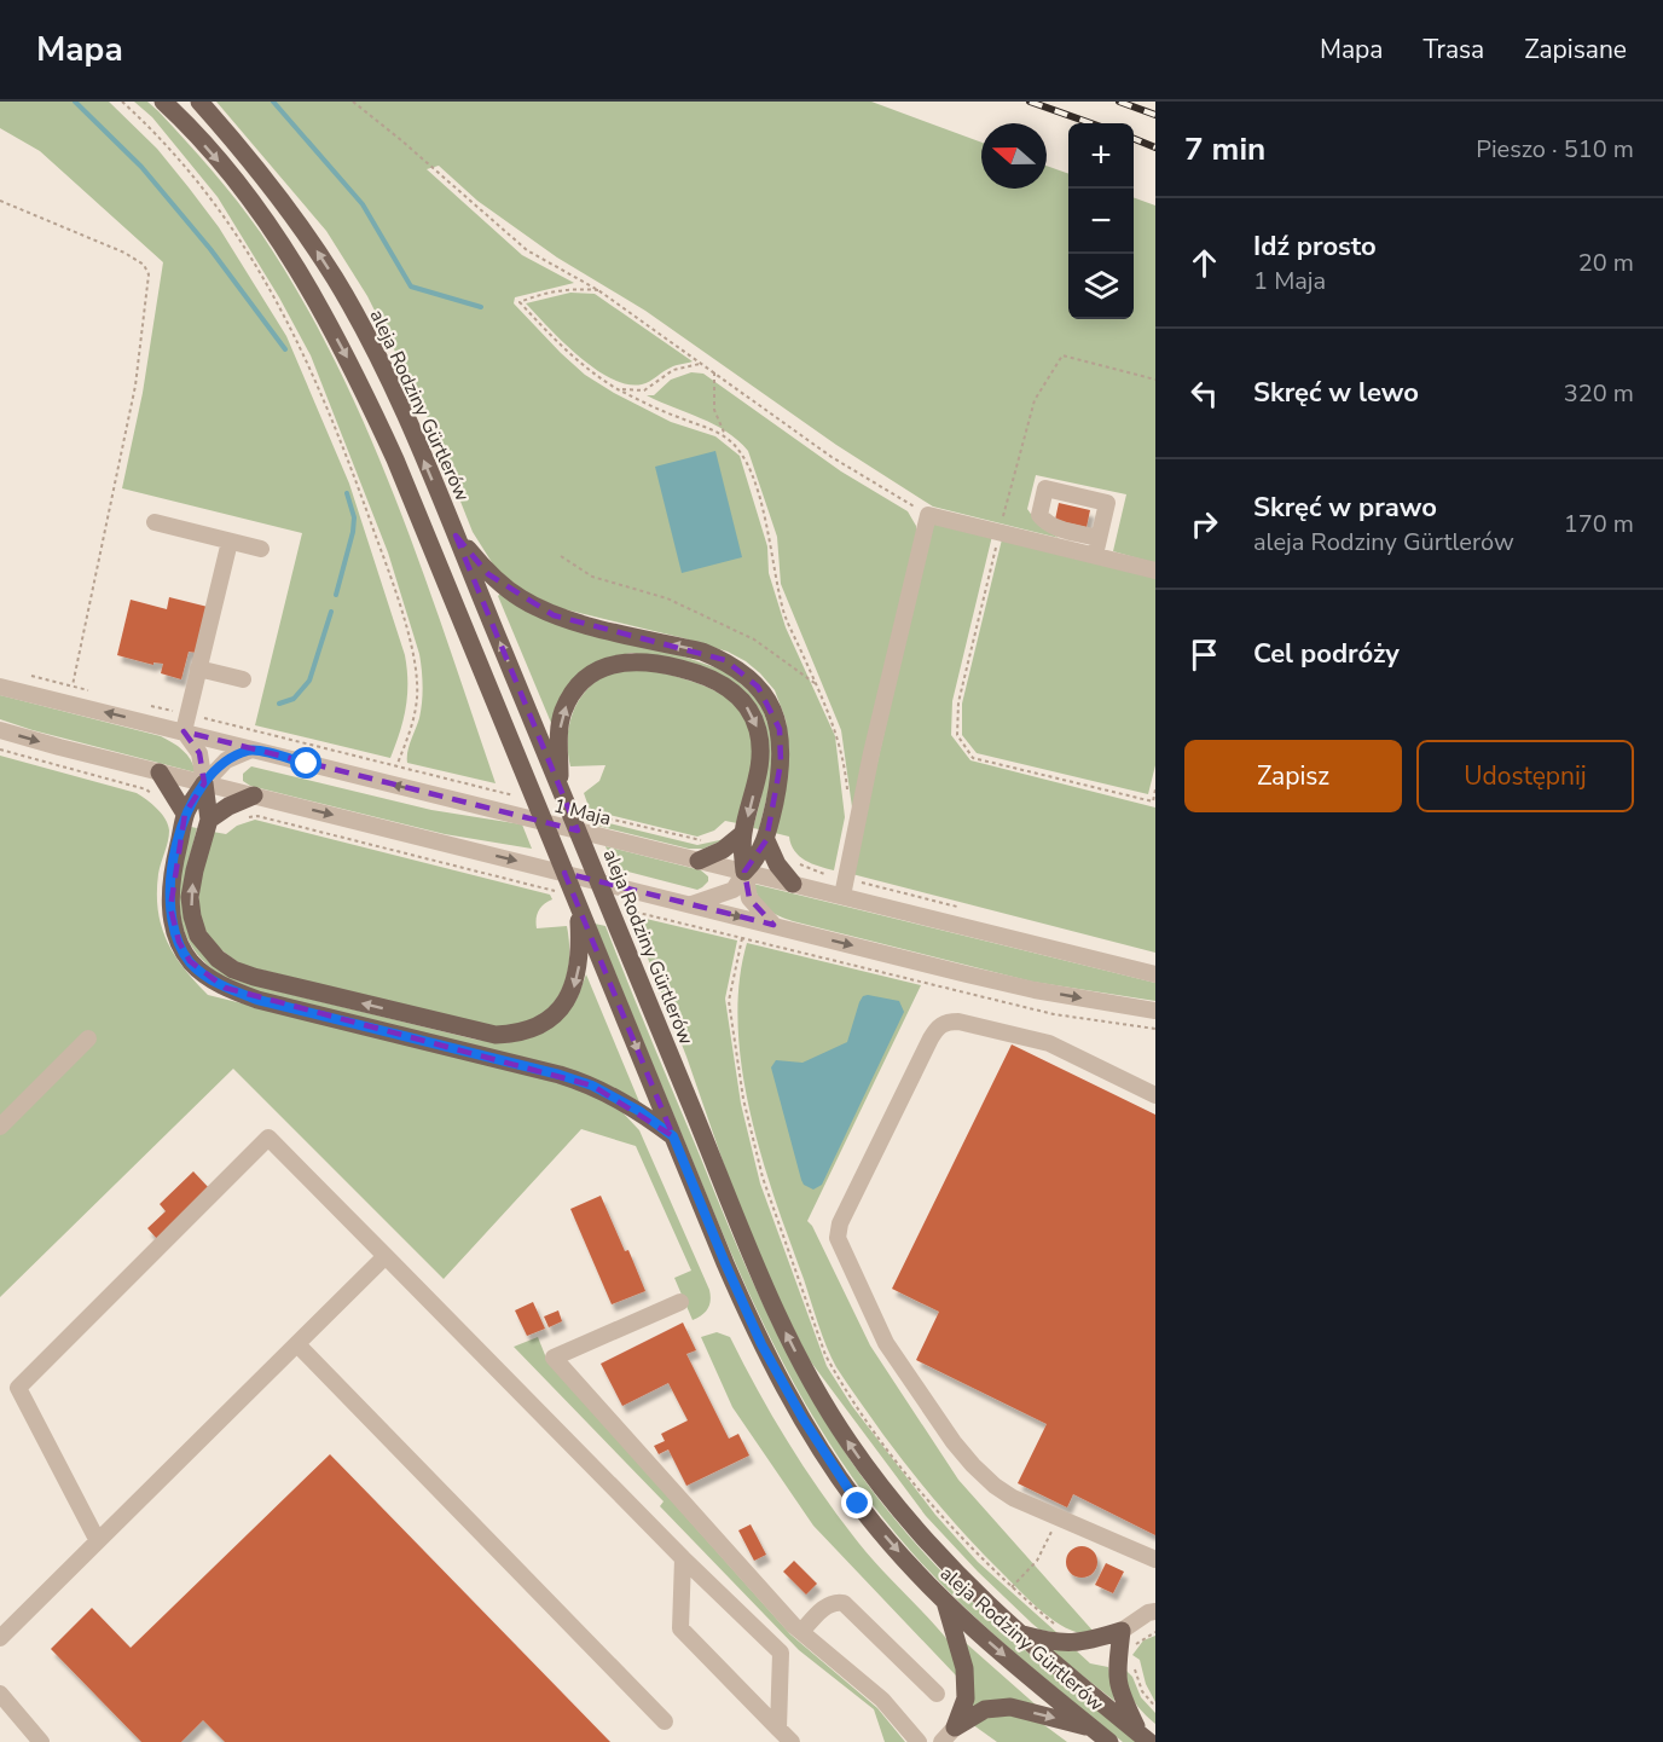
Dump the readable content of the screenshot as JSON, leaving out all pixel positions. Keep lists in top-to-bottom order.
{
  "streets": {
    "main road": ["aleja Rodziny Gürtlerów"],
    "street": ["1 Maja"]
  },
  "north": "left",
  "page": {
    "header": "Mapa",
    "nav": ["Mapa", "Trasa", "Zapisane"],
    "heading": ["7 min", "Pieszo · 510 m"],
    "map_buttons": ["+", "−"],
    "list": [
      ["Idź prosto", "1 Maja", "20 m"],
      ["Skręć w lewo", "320 m"],
      ["Skręć w prawo", "aleja Rodziny Gürtlerów", "170 m"],
      "Cel podróży"
    ],
    "buttons": ["Zapisz", "Udostępnij"]
  }
}
